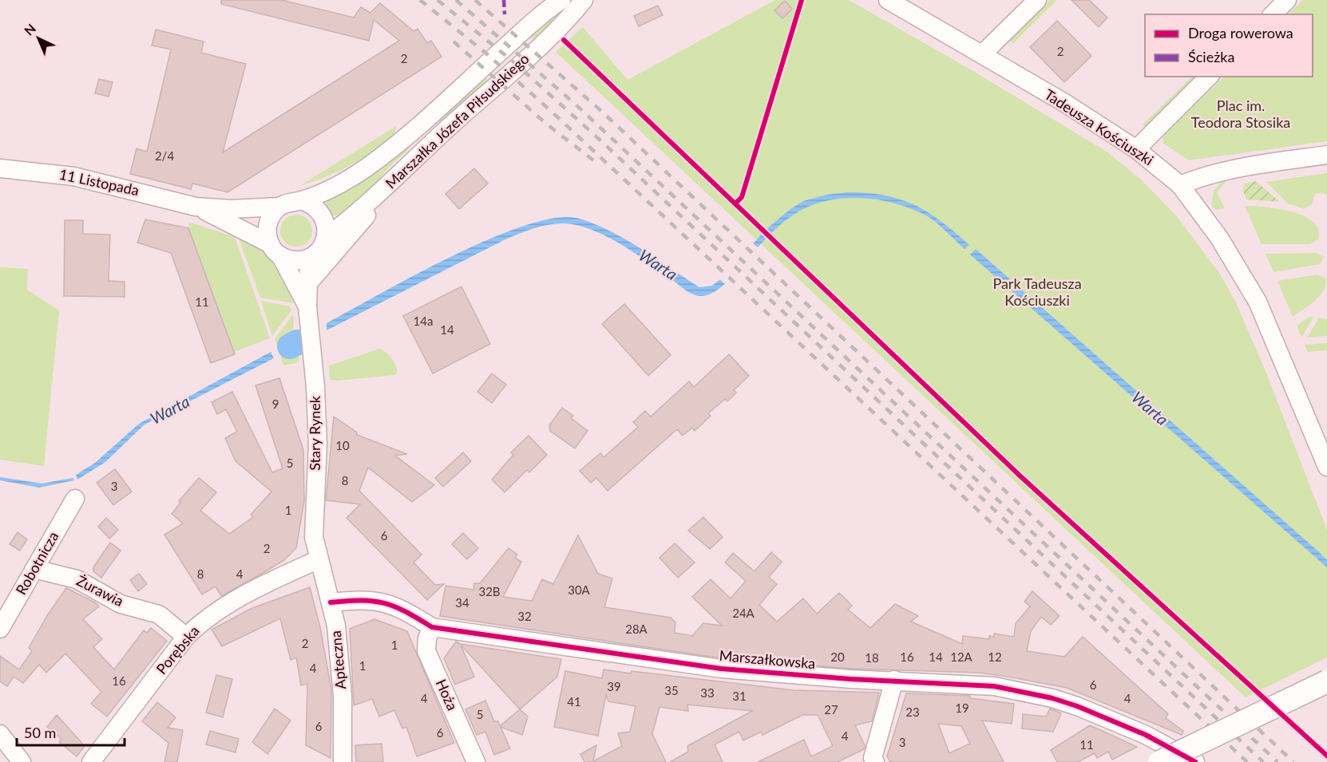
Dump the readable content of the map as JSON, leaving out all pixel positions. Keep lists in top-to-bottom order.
{
  "streets": {
    "street": [
      "Marszałka Józefa Piłsudskiego",
      "Tadeusza Kościuszki",
      "11 Listopada",
      "Stary Rynek",
      "Robotnicza",
      "Żurawia",
      "Porębska",
      "Apteczna",
      "Marszałkowska",
      "Hoża"
    ]
  },
  "crossings": [
    ["Marszałka Józefa Piłsudskiego", "11 Listopada"],
    ["Marszałka Józefa Piłsudskiego", "Stary Rynek"],
    ["11 Listopada", "Stary Rynek"],
    ["Stary Rynek", "Porębska"],
    ["Stary Rynek", "Apteczna"],
    ["Robotnicza", "Żurawia"],
    ["Żurawia", "Porębska"],
    ["Porębska", "Apteczna"],
    ["Apteczna", "Marszałkowska"],
    ["Marszałkowska", "Hoża"]
  ],
  "water": ["Warta"],
  "parks": ["Plac im. Teodora Stosika", "Park Tadeusza Kościuszki"],
  "house_numbers": [
    "2",
    "2",
    "2/4",
    "11",
    "14a",
    "14",
    "9",
    "10",
    "5",
    "8",
    "3",
    "1",
    "6",
    "2",
    "8",
    "4",
    "30A",
    "32B",
    "34",
    "24A",
    "32",
    "28A",
    "2",
    "1",
    "20",
    "16",
    "14",
    "12A",
    "12",
    "18",
    "1",
    "4",
    "16",
    "6",
    "39",
    "35",
    "33",
    "31",
    "4",
    "4",
    "41",
    "19",
    "27",
    "23",
    "5",
    "6",
    "6",
    "4",
    "3",
    "11"
  ],
  "legend": ["Droga rowerowa", "Ścieżka"],
  "scale_bar": "50 m",
  "north": "top left"
}
